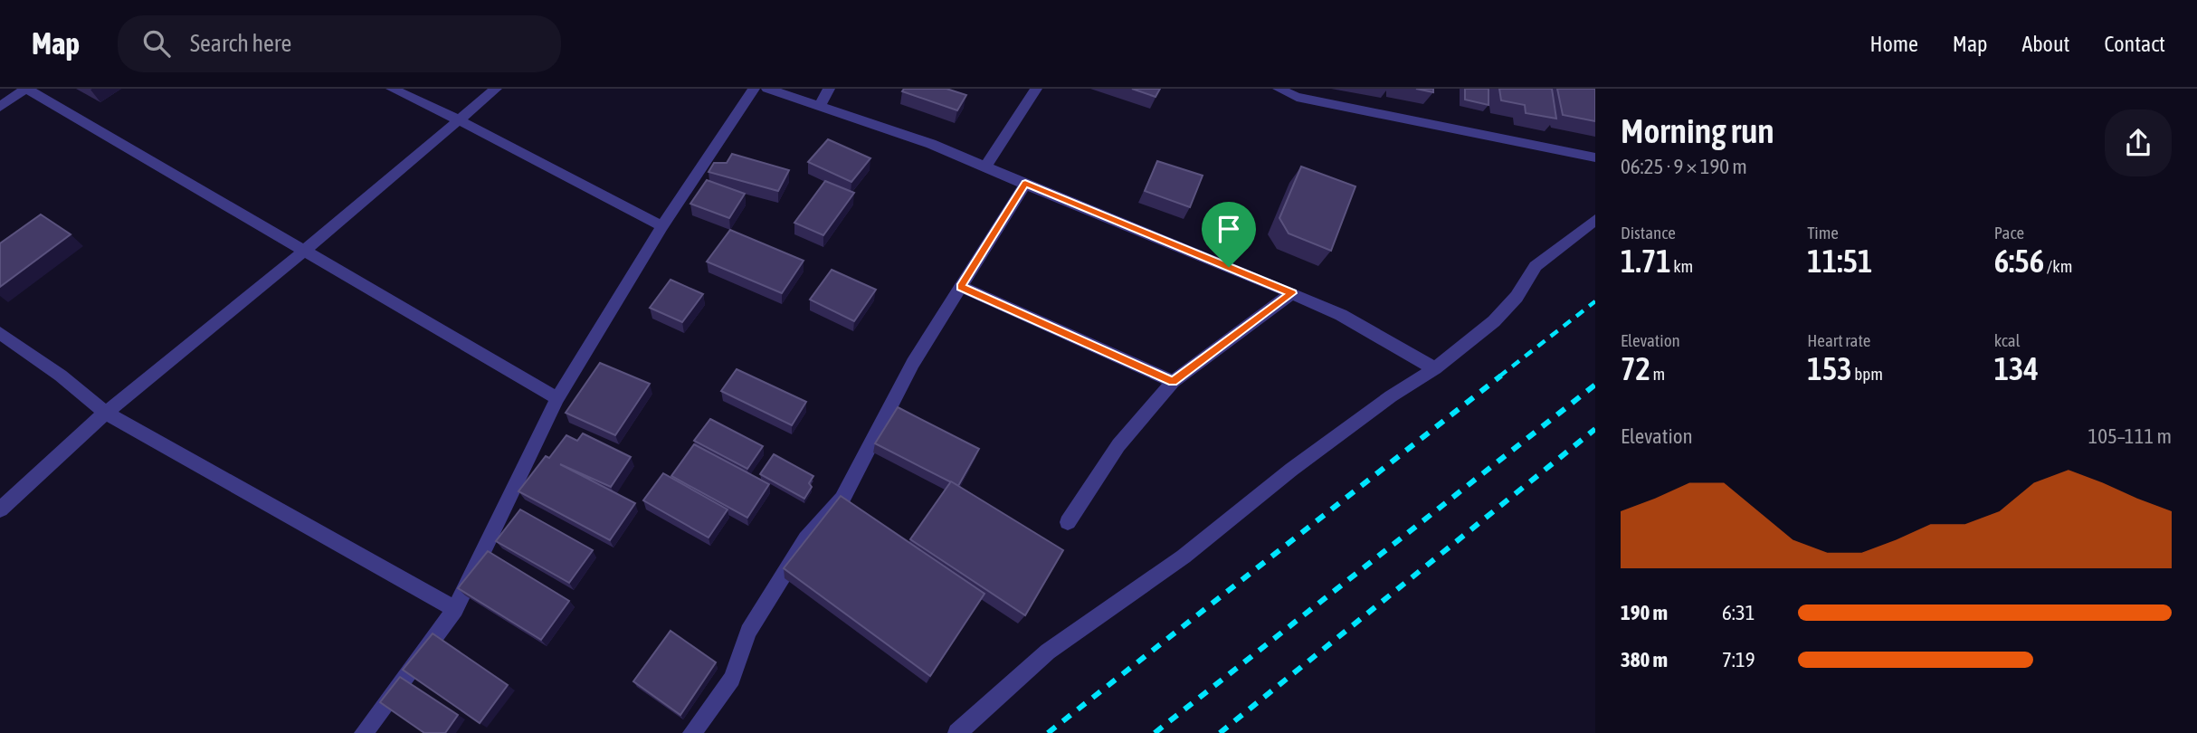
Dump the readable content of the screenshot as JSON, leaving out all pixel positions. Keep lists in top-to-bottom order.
{
  "page": {
    "header": "Map",
    "search": "Search here",
    "nav": [
      "Home",
      "Map",
      "About",
      "Contact"
    ],
    "heading": ["Morning run", "06:25 · 9 × 190 m"],
    "stats": [
      ["Distance", "1.71 km"],
      ["Time", "11:51"],
      ["Pace", "6:56 /km"],
      ["Elevation", "72 m"],
      ["Heart rate", "153 bpm"],
      ["kcal", "134"]
    ],
    "chart": ["Elevation", "105–111 m"],
    "list": [
      {
        "name": "190 m",
        "note": "6:31"
      },
      {
        "name": "380 m",
        "note": "7:19"
      }
    ]
  }
}
